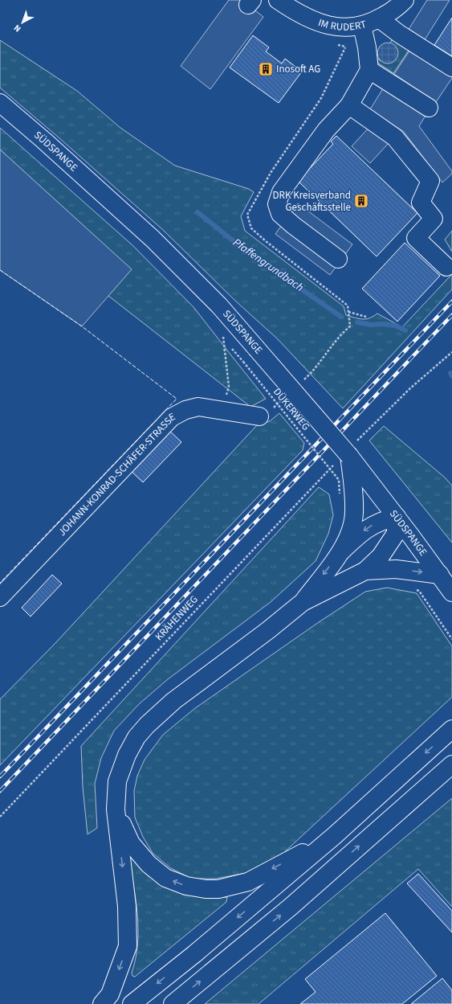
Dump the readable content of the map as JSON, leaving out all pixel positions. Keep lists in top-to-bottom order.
{
  "streets": {
    "main road": ["IM RUDERT", "SÜDSPANGE", "JOHANN-KONRAD-SCHÄFER-STRASSE"],
    "path": ["DÜKERWEG", "KRÄHENWEG"]
  },
  "crossings": [
    ["SÜDSPANGE", "KRÄHENWEG"]
  ],
  "water": ["Pfaffengrundbach"],
  "places": {
    "building": ["Inosoft AG", "DRK Kreisverband Geschäftsstelle"]
  },
  "north": "bottom left"
}
